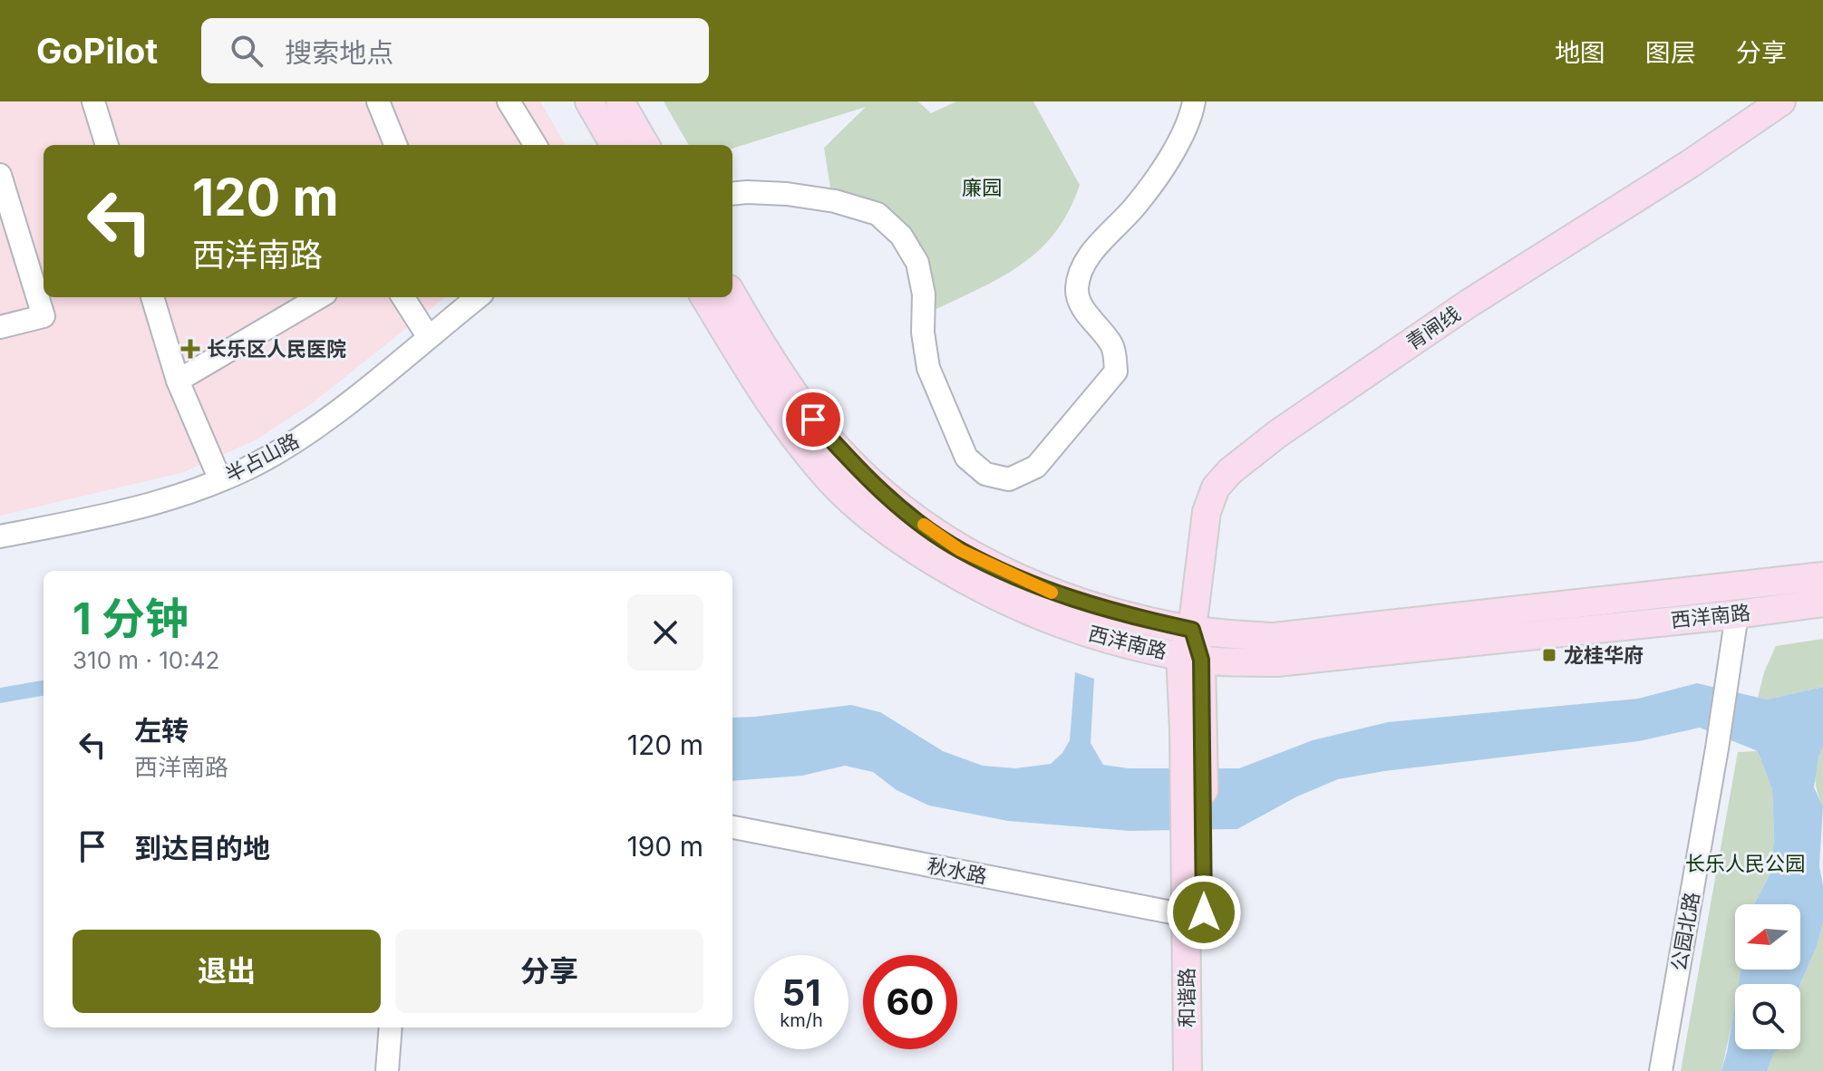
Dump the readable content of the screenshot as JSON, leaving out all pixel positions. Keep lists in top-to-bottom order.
{
  "streets": {
    "main road": ["青闸线", "西洋南路", "和谐路"],
    "street": ["半占山路", "秋水路", "公园北路"]
  },
  "crossings": [
    ["青闸线", "西洋南路"],
    ["青闸线", "和谐路"],
    ["西洋南路", "公园北路"],
    ["西洋南路", "和谐路"],
    ["秋水路", "和谐路"]
  ],
  "parks": ["廉园", "长乐人民公园"],
  "places": {
    "health": ["长乐区人民医院"],
    "transit": ["龙桂华府"]
  },
  "north": "left",
  "page": {
    "header": "GoPilot",
    "search": "搜索地点",
    "nav": ["地图", "图层", "分享"],
    "turn": ["120 m", "西洋南路"],
    "heading": ["1 分钟", "310 m · 10:42"],
    "list": [
      {
        "name": "左转",
        "note": "西洋南路",
        "value": "120 m"
      },
      {
        "name": "到达目的地",
        "value": "190 m"
      }
    ],
    "buttons": ["退出", "分享"],
    "speed": "51 km/h",
    "limit": "60"
  }
}
